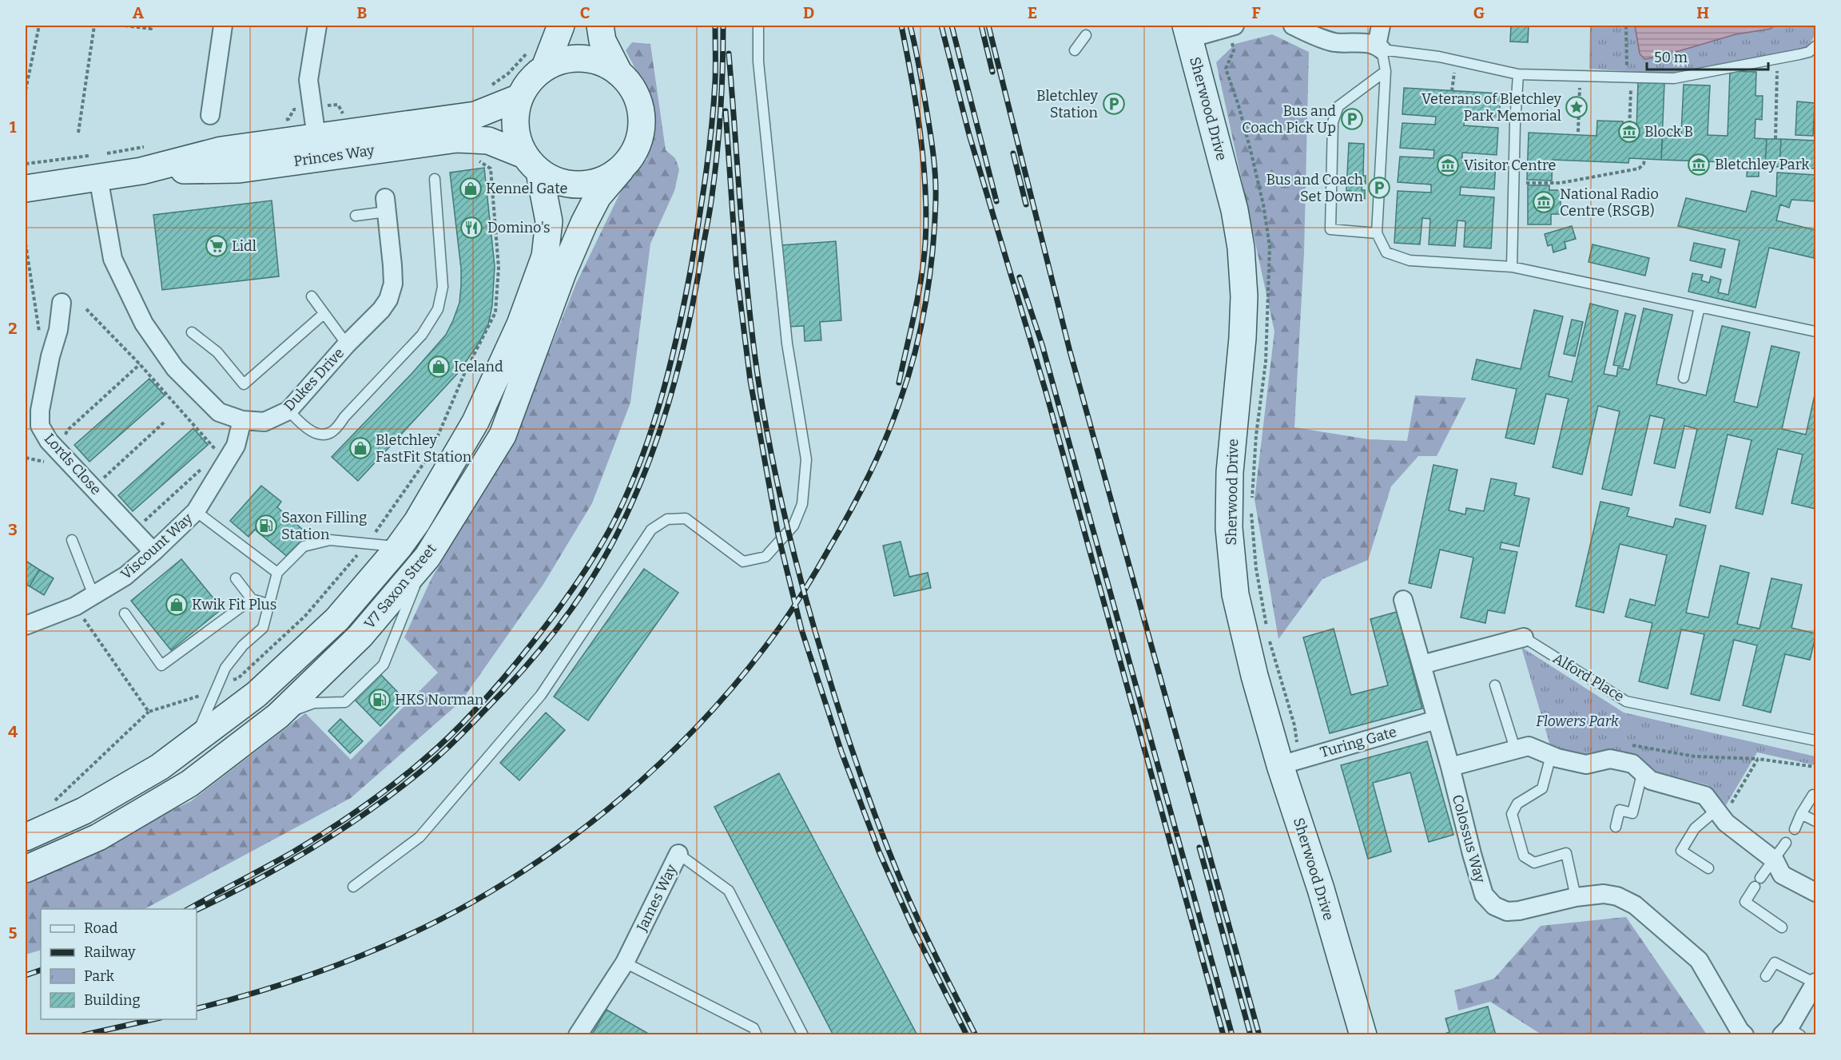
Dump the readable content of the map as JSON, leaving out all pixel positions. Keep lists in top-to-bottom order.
{
  "streets": {
    "main road": ["Sherwood Drive", "Princes Way", "V7 Saxon Street"],
    "street": [
      "Dukes Drive",
      "Lords Close",
      "Viscount Way",
      "Alford Place",
      "Turing Gate",
      "Colossus Way",
      "James Way"
    ]
  },
  "crossings": [
    ["Sherwood Drive", "Turing Gate"],
    ["Princes Way", "Dukes Drive"],
    ["Princes Way", "V7 Saxon Street"],
    ["Dukes Drive", "Viscount Way"],
    ["Lords Close", "Viscount Way"],
    ["Alford Place", "Colossus Way"],
    ["Turing Gate", "Colossus Way"]
  ],
  "parks": ["Flowers Park"],
  "places": {
    "parking": ["Bletchley Station", "Bus and Coach Pick Up", "Bus and Coach Set Down"],
    "place": ["Veterans of Bletchley Park Memorial"],
    "museum": [
      "Block B",
      "Bletchley Park",
      "Visitor Centre",
      "National Radio Centre (RSGB)"
    ],
    "shop": [
      "Kennel Gate",
      "Iceland",
      "Bletchley FastFit Station",
      "Kwik Fit Plus"
    ],
    "restaurant": ["Domino's"],
    "supermarket": ["Lidl"],
    "fuel station": ["Saxon Filling Station", "HKS Norman"]
  },
  "legend": [
    "Road",
    "Railway",
    "Park",
    "Building"
  ],
  "scale_bar": "50 m",
  "grid": {
    "columns": [
      "A",
      "B",
      "C",
      "D",
      "E",
      "F",
      "G",
      "H"
    ],
    "rows": [
      "1",
      "2",
      "3",
      "4",
      "5"
    ]
  }
}
